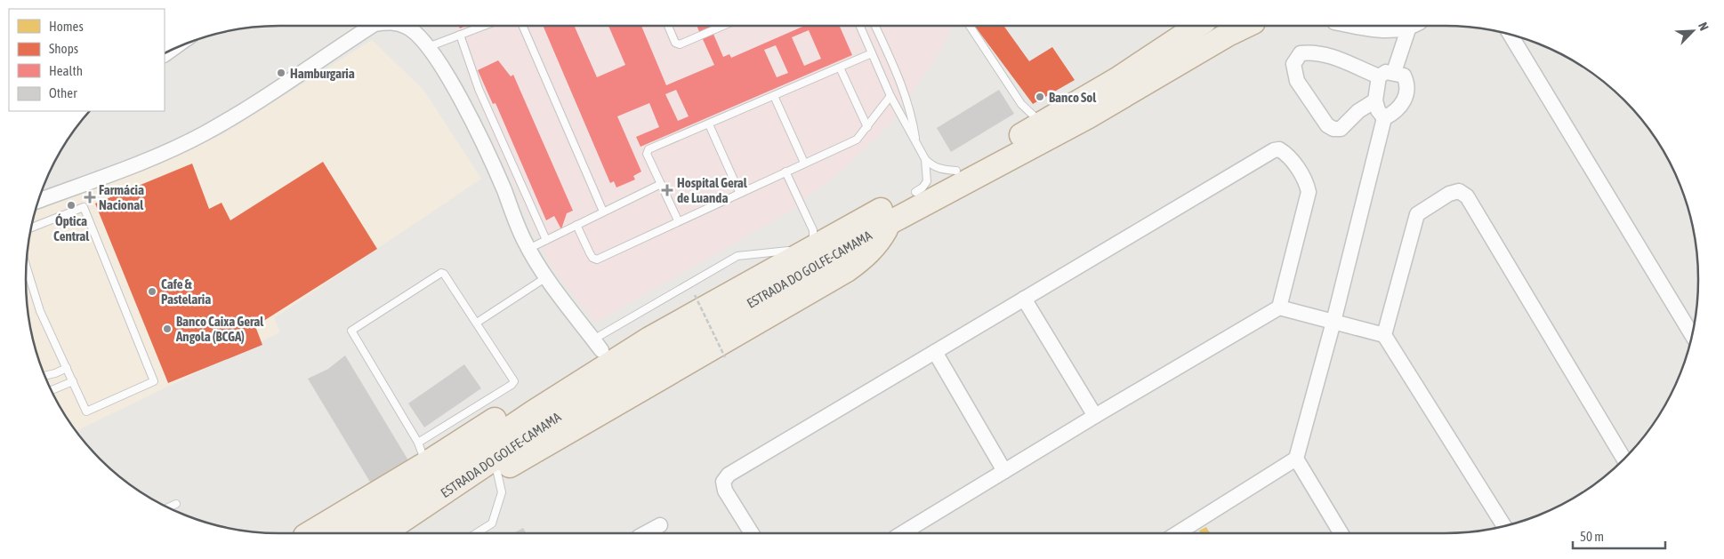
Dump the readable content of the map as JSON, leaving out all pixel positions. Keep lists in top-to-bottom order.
{
  "streets": {
    "highway": ["ESTRADA DO GOLFE-CAMAMA"]
  },
  "places": {
    "other": [
      "Hamburgaria",
      "Banco Sol",
      "Óptica Central",
      "Cafe & Pastelaria",
      "Banco Caixa Geral Angola (BCGA)"
    ],
    "health": ["Hospital Geral de Luanda", "Farmácia Nacional"]
  },
  "legend": [
    "Homes",
    "Shops",
    "Health",
    "Other"
  ],
  "scale_bar": "50 m",
  "north": "top right"
}
